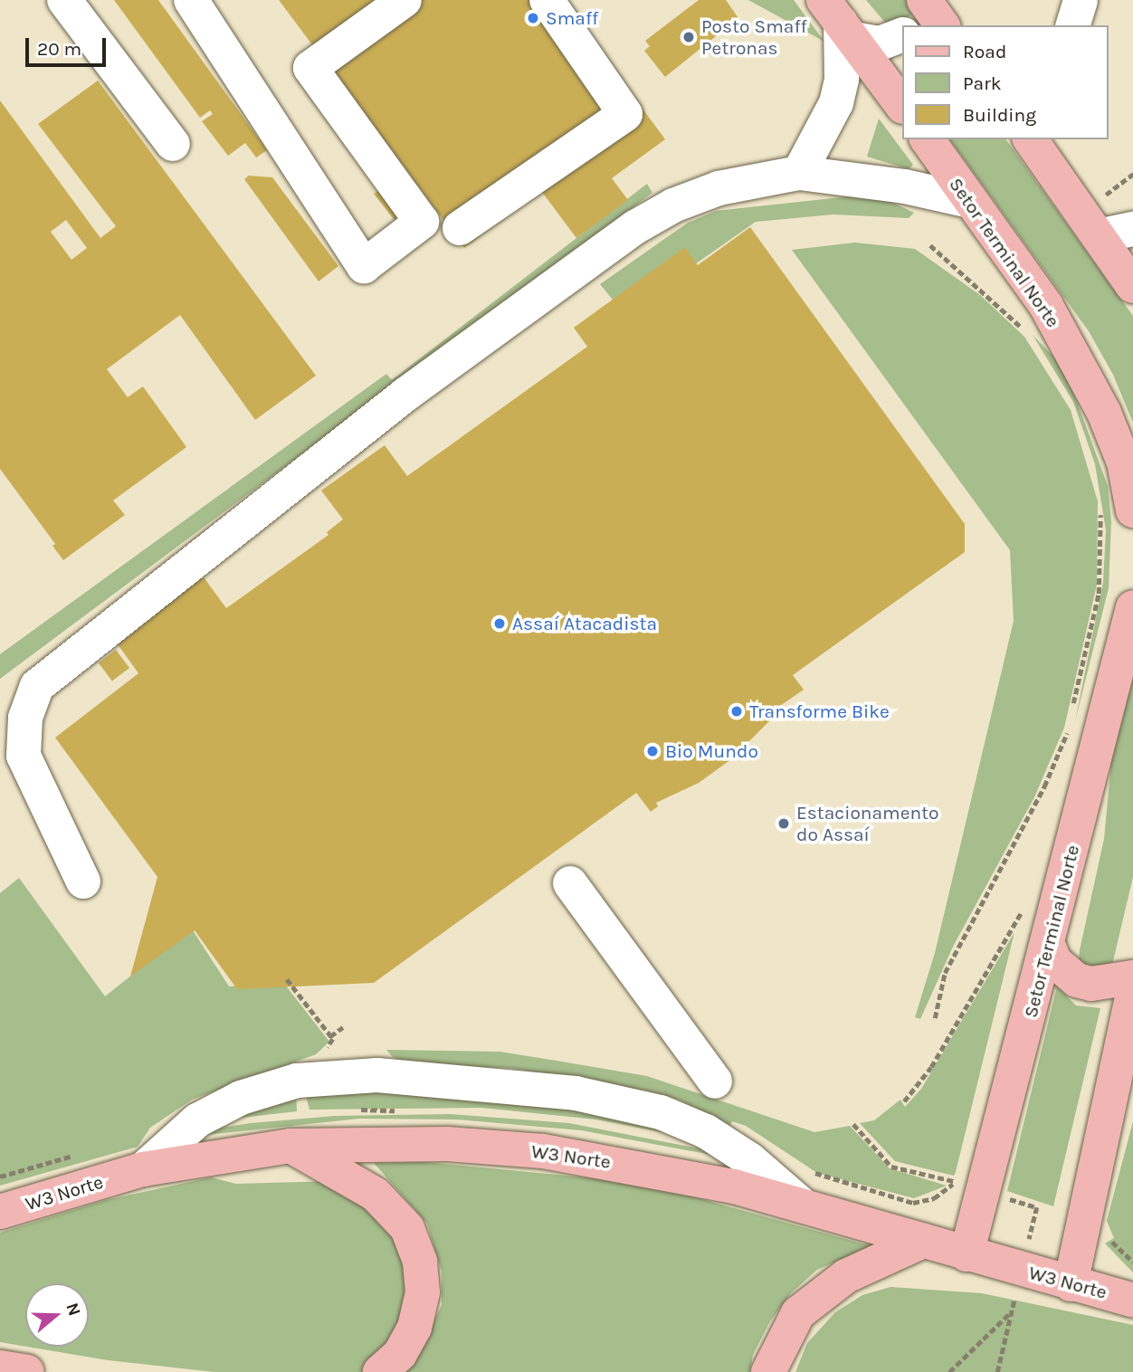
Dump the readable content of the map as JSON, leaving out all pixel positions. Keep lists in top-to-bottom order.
{
  "streets": {
    "main road": ["Setor Terminal Norte", "W3 Norte"]
  },
  "crossings": [
    ["Setor Terminal Norte", "W3 Norte"]
  ],
  "places": [
    "Smaff",
    "Posto Smaff Petronas",
    "Assaí Atacadista",
    "Transforme Bike",
    "Bio Mundo",
    "Estacionamento do Assaí"
  ],
  "legend": ["Road", "Park", "Building"],
  "scale_bar": "20 m",
  "north": "right"
}
